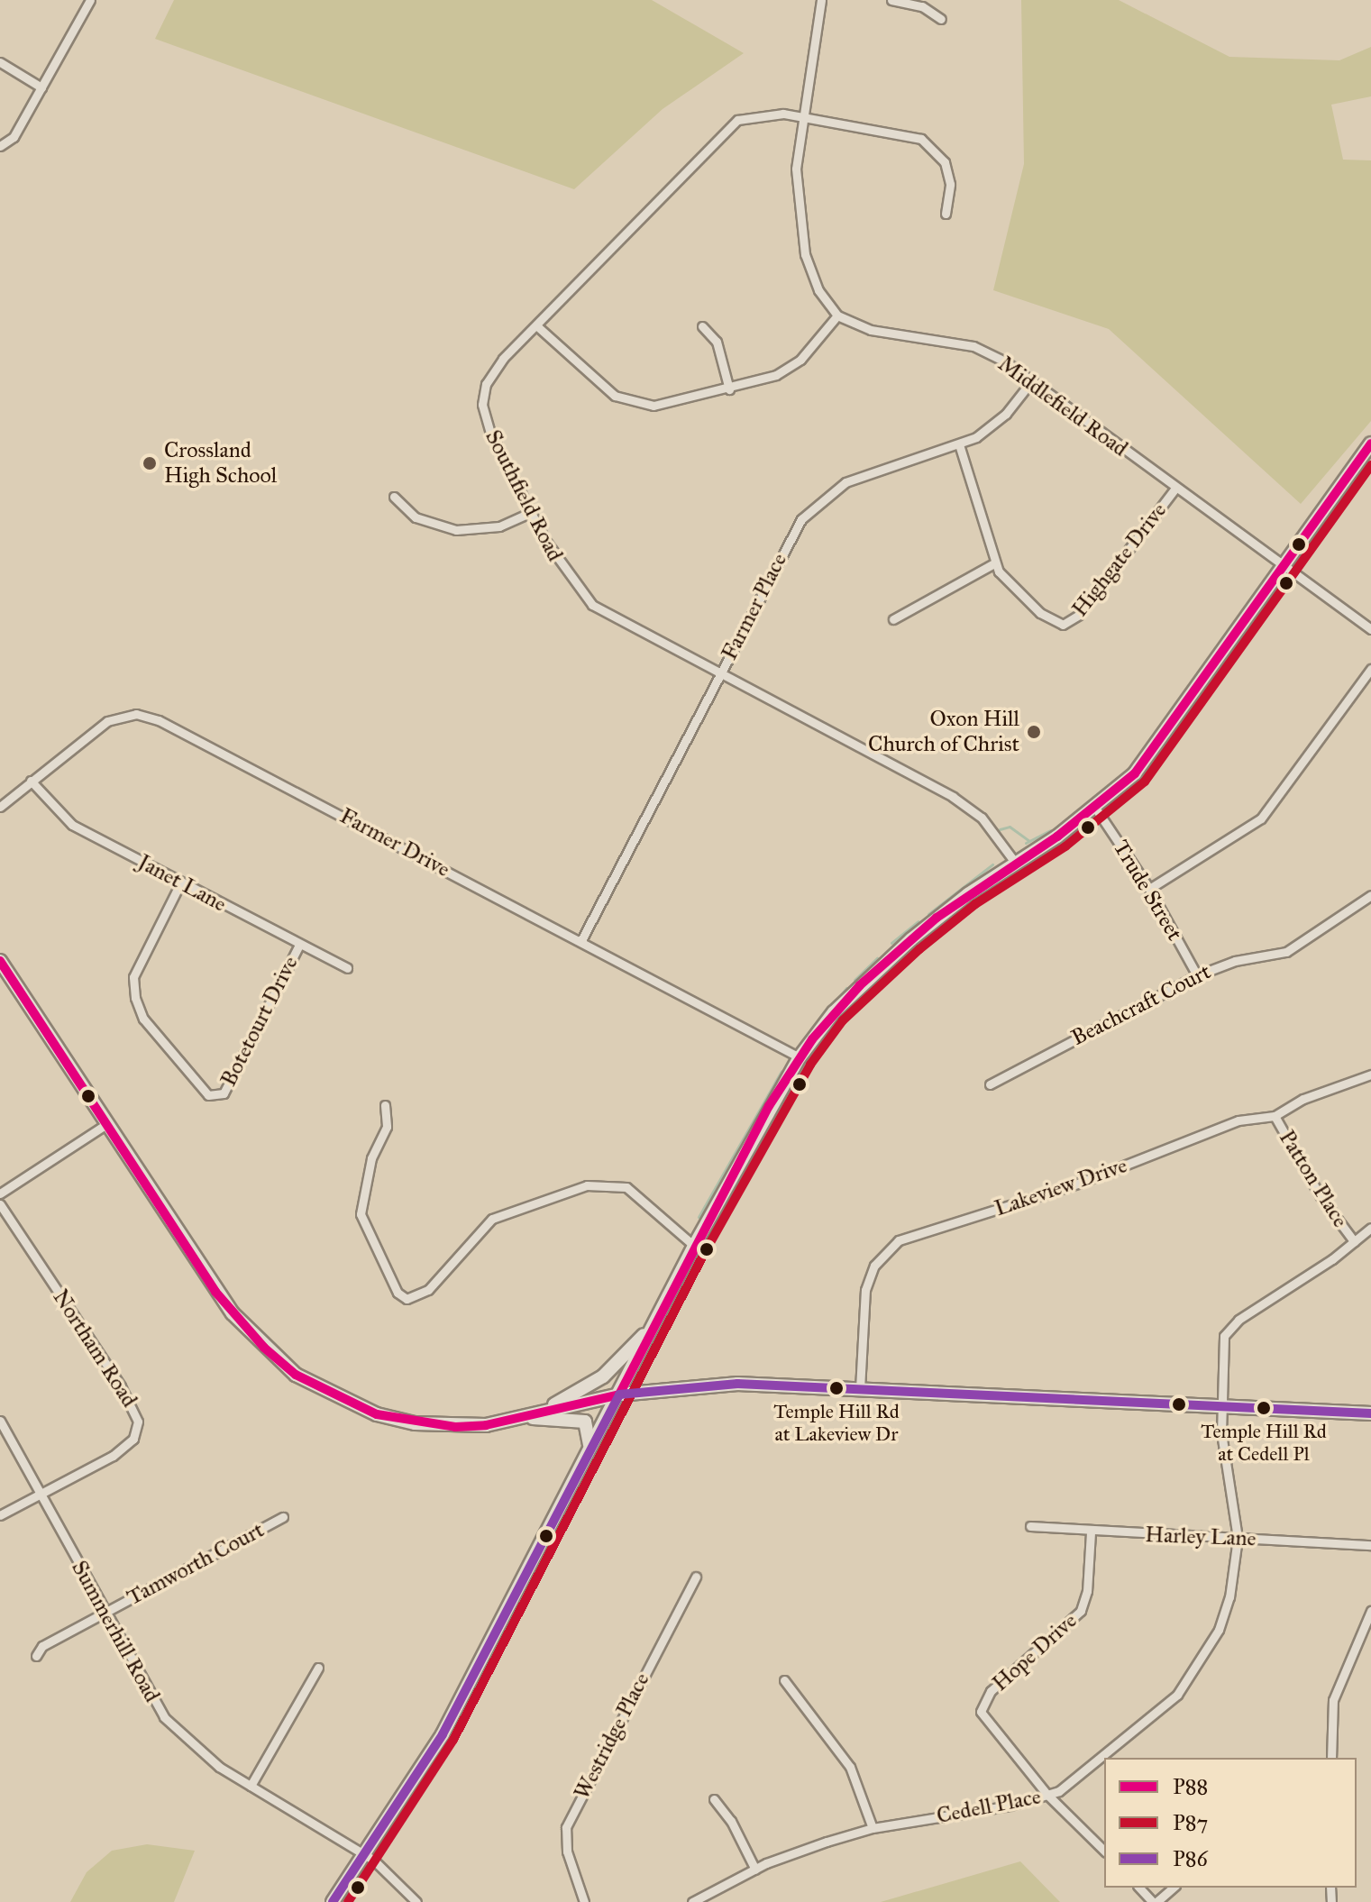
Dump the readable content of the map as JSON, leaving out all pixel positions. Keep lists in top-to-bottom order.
{
  "streets": {
    "street": [
      "Middlefield Road",
      "Southfield Road",
      "Highgate Drive",
      "Farmer Place",
      "Farmer Drive",
      "Janet Lane",
      "Trude Street",
      "Beachcraft Court",
      "Botetourt Drive",
      "Patton Place",
      "Lakeview Drive",
      "Northam Road",
      "Harley Lane",
      "Tamworth Court",
      "Summerhill Road",
      "Hope Drive",
      "Westridge Place",
      "Cedell Place"
    ]
  },
  "crossings": [
    ["Middlefield Road", "Highgate Drive"],
    ["Middlefield Road", "Farmer Place"],
    ["Southfield Road", "Farmer Place"],
    ["Highgate Drive", "Farmer Place"],
    ["Farmer Place", "Farmer Drive"],
    ["Farmer Drive", "Janet Lane"],
    ["Janet Lane", "Botetourt Drive"],
    ["Trude Street", "Beachcraft Court"],
    ["Patton Place", "Lakeview Drive"],
    ["Patton Place", "Cedell Place"],
    ["Northam Road", "Summerhill Road"],
    ["Harley Lane", "Hope Drive"],
    ["Harley Lane", "Cedell Place"],
    ["Tamworth Court", "Summerhill Road"],
    ["Hope Drive", "Cedell Place"]
  ],
  "places": [
    "Crossland High School",
    "Oxon Hill Church of Christ",
    "Temple Hill Rd at Lakeview Dr",
    "Temple Hill Rd at Cedell Pl"
  ],
  "lines": ["transit line P88", "transit line P87", "transit line P86"],
  "legend": ["P88", "P87", "P86"]
}
